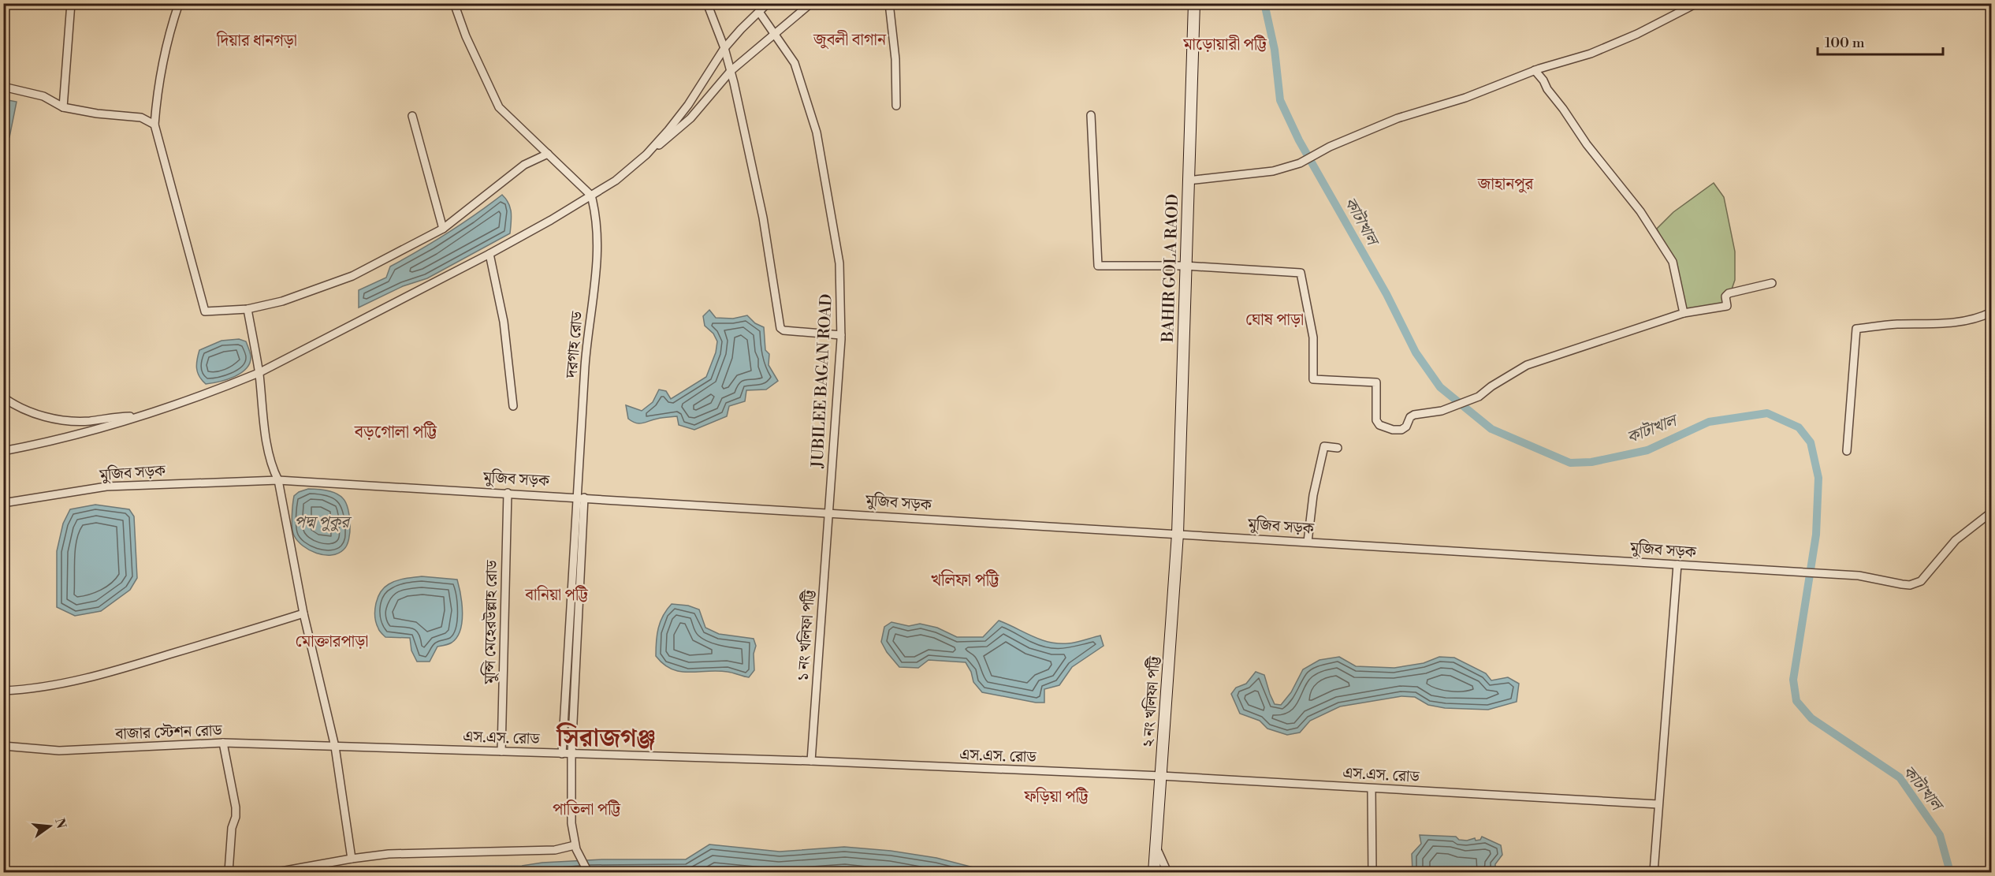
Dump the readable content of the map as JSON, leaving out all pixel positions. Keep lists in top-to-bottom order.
{
  "streets": {
    "main road": ["BAHIR GOLA RAOD", "২ নং খলিফা পট্টি"],
    "street": [
      "দরগাহ রোড",
      "JUBILEE BAGAN ROAD",
      "মুজিব সড়ক",
      "মুন্সি মেহেরউল্লাহ রোড",
      "১ নং খলিফা পট্টি",
      "বাজার স্টেশন রোড",
      "এস.এস. রোড"
    ]
  },
  "crossings": [
    ["BAHIR GOLA RAOD", "মুজিব সড়ক"],
    ["BAHIR GOLA RAOD", "২ নং খলিফা পট্টি"],
    ["দরগাহ রোড", "মুজিব সড়ক"],
    ["দরগাহ রোড", "এস.এস. রোড"],
    ["JUBILEE BAGAN ROAD", "মুজিব সড়ক"],
    ["JUBILEE BAGAN ROAD", "১ নং খলিফা পট্টি"],
    ["মুজিব সড়ক", "মুন্সি মেহেরউল্লাহ রোড"],
    ["মুজিব সড়ক", "১ নং খলিফা পট্টি"],
    ["মুজিব সড়ক", "২ নং খলিফা পট্টি"],
    ["মুন্সি মেহেরউল্লাহ রোড", "এস.এস. রোড"],
    ["১ নং খলিফা পট্টি", "এস.এস. রোড"],
    ["২ নং খলিফা পট্টি", "এস.এস. রোড"],
    ["বাজার স্টেশন রোড", "এস.এস. রোড"]
  ],
  "districts": [
    "জুবলী বাগান",
    "দিয়ার ধানগড়া",
    "মাড়োয়ারী পট্টি",
    "জাহানপুর",
    "ঘোষ পাড়া",
    "বড়গোলা পট্টি",
    "খলিফা পট্টি",
    "বানিয়া পট্টি",
    "মোক্তারপাড়া",
    "সিরাজগঞ্জ",
    "ফড়িয়া পট্টি",
    "পাতিলা পট্টি"
  ],
  "water": ["কাটাখাল", "পদ্ম পুকুর"],
  "scale_bar": "100 m",
  "north": "right"
}
